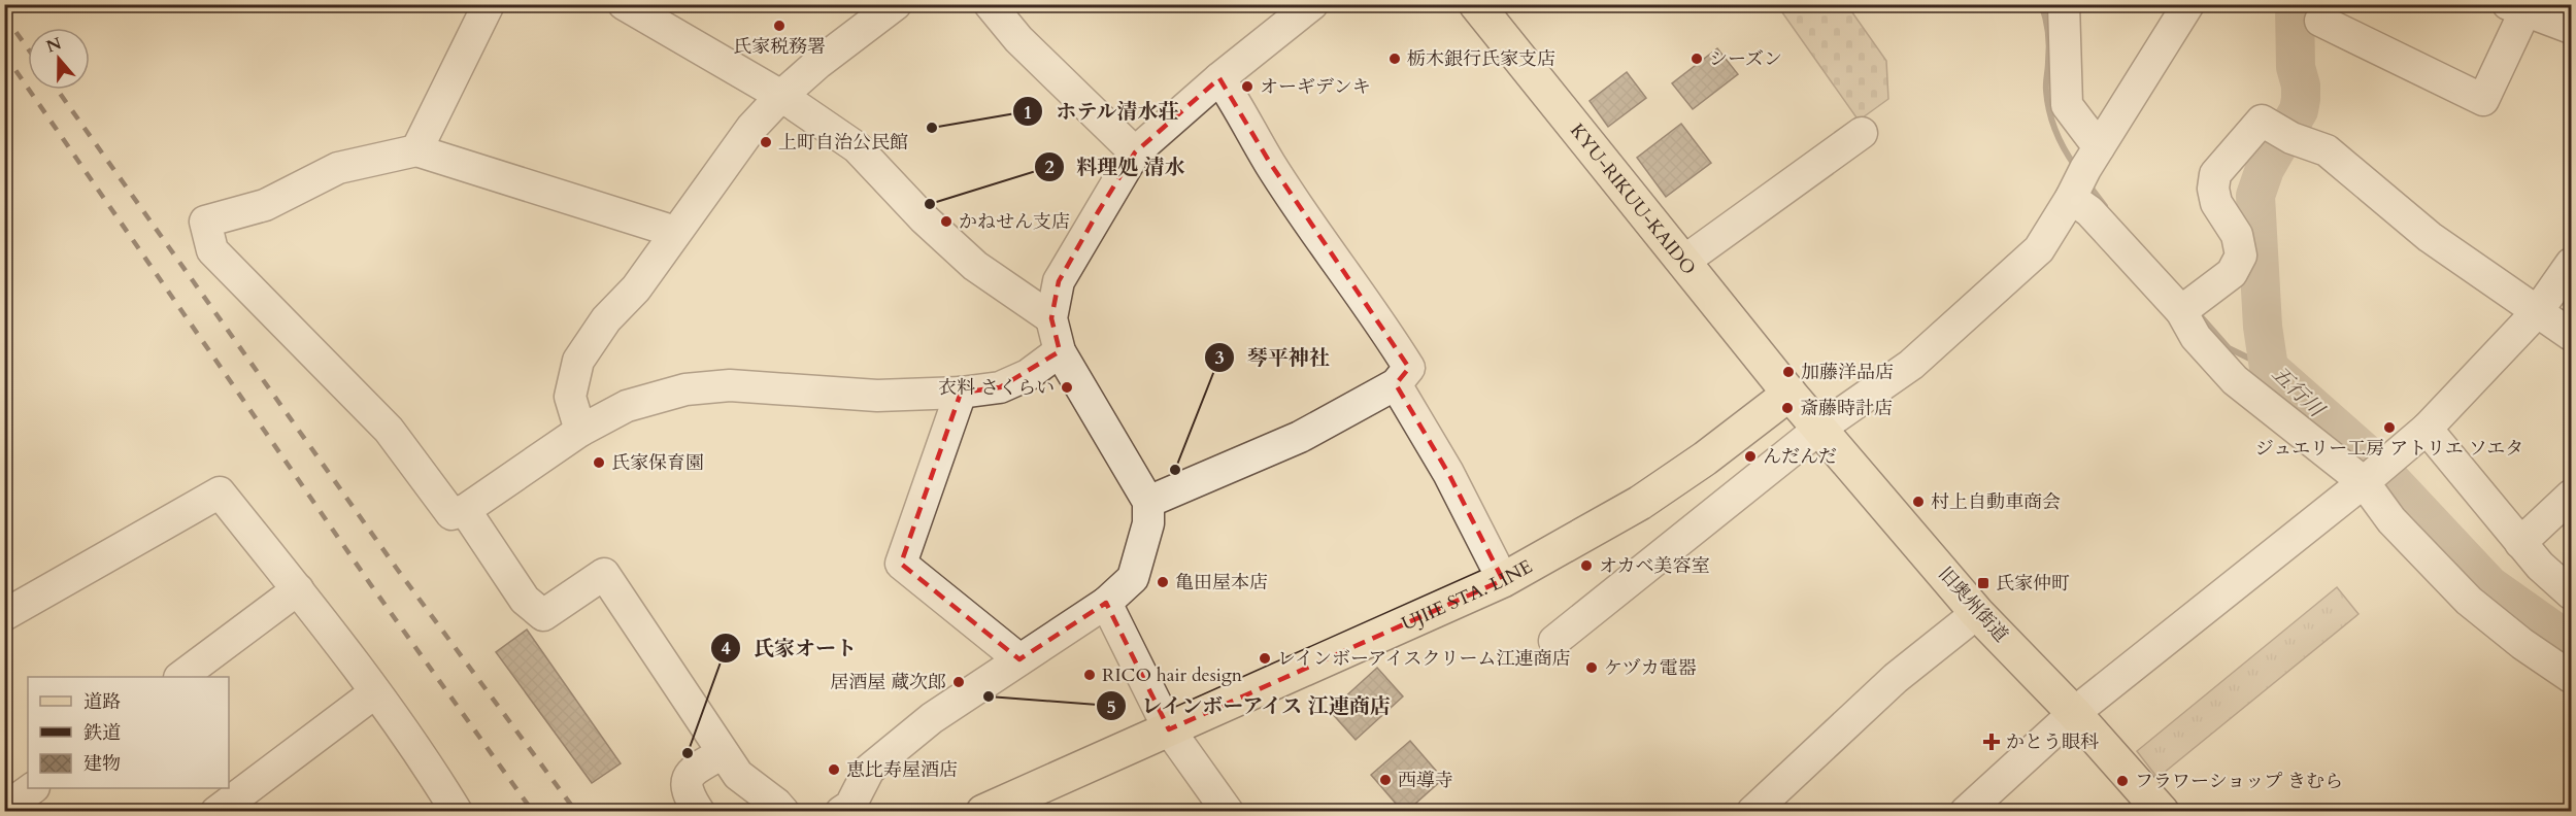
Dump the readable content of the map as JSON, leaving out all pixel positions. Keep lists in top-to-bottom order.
{
  "streets": {
    "main road": ["KYU-RIKUU-KAIDO", "UJIIE STA. LINE", "旧奥州街道"]
  },
  "crossings": [
    ["KYU-RIKUU-KAIDO", "UJIIE STA. LINE"],
    ["KYU-RIKUU-KAIDO", "旧奥州街道"],
    ["UJIIE STA. LINE", "旧奥州街道"]
  ],
  "water": ["五行川"],
  "places": {
    "other": [
      "氏家税務署",
      "栃木銀行氏家支店",
      "シーズン",
      "オーギデンキ",
      "ホテル清水荘",
      "上町自治公民館",
      "料理処 清水",
      "かねせん支店",
      "加藤洋品店",
      "衣料 さくらい",
      "斎藤時計店",
      "ジュエリー工房 アトリエ ソエタ",
      "んだんだ",
      "氏家保育園",
      "琴平神社",
      "村上自動車商会",
      "オカベ美容室",
      "亀田屋本店",
      "レインボーアイスクリーム江連商店",
      "ケヅカ電器",
      "RICO hair design",
      "居酒屋 蔵次郎",
      "レインボーアイス 江連商店",
      "氏家オート",
      "恵比寿屋酒店",
      "西導寺",
      "フラワーショップ きむら"
    ],
    "transit": ["氏家仲町"],
    "health": ["かとう眼科"]
  },
  "legend": ["道路", "鉄道", "建物"],
  "north": "top"
}
